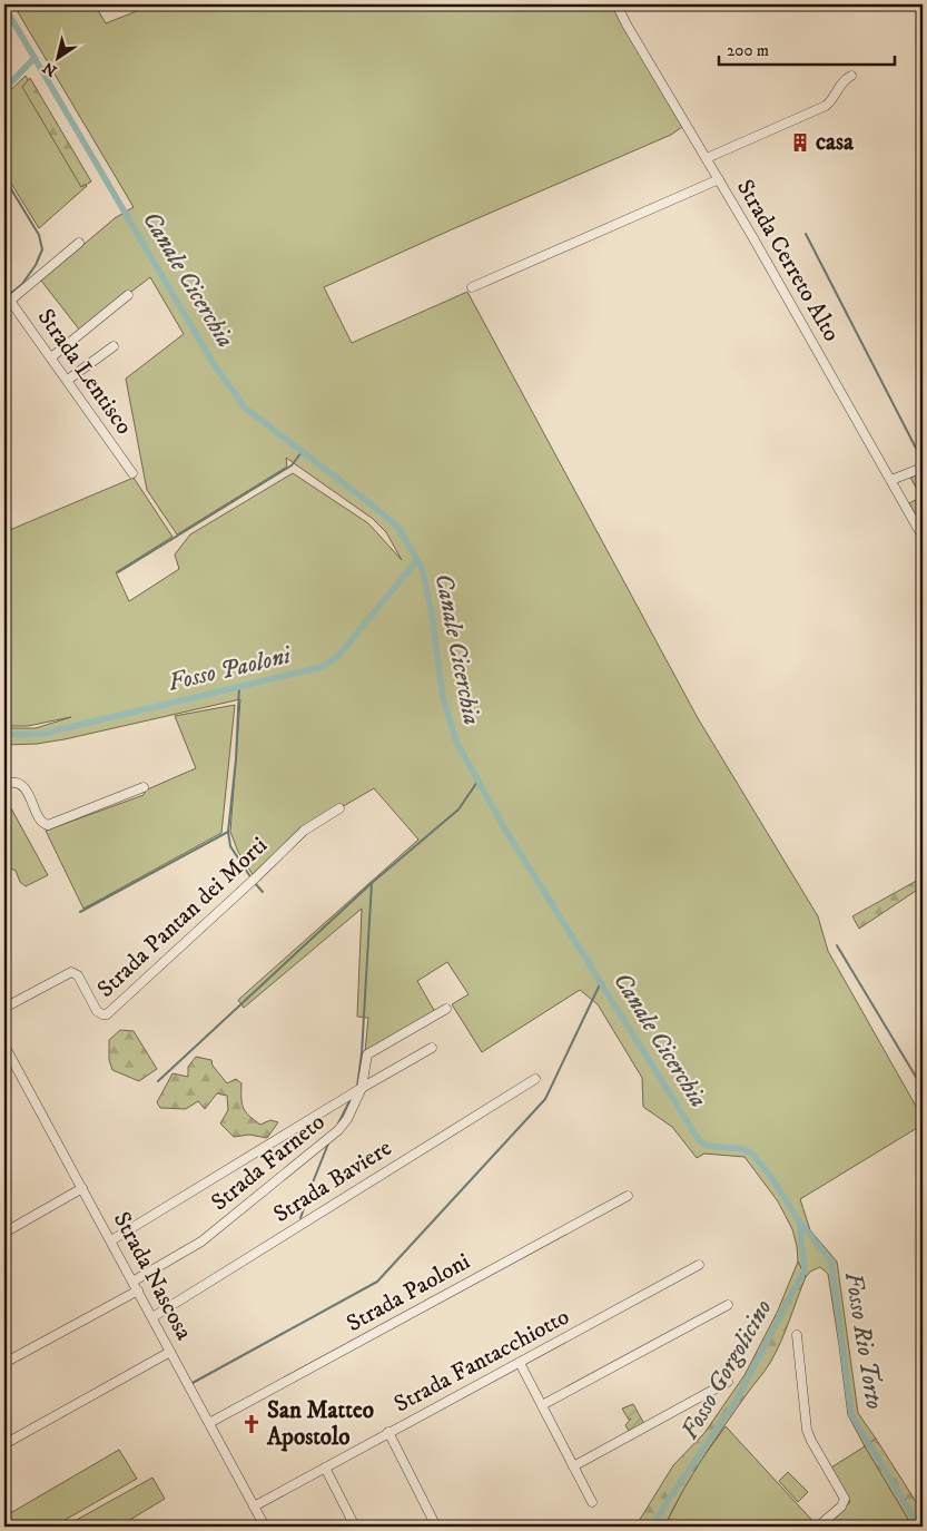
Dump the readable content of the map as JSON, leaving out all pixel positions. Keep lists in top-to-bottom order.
{
  "streets": {
    "street": [
      "Strada Cerreto Alto",
      "Strada Lentisco",
      "Strada Pantan dei Morti",
      "Strada Farneto",
      "Strada Baviere",
      "Strada Nascosa",
      "Strada Paoloni",
      "Strada Fantacchiotto"
    ]
  },
  "crossings": [
    ["Strada Farneto", "Strada Nascosa"],
    ["Strada Baviere", "Strada Nascosa"],
    ["Strada Nascosa", "Strada Paoloni"],
    ["Strada Nascosa", "Strada Fantacchiotto"]
  ],
  "water": [
    "Canale Cicerchia",
    "Fosso Paoloni",
    "Fosso Rio Torto",
    "Fosso Gorgolicino"
  ],
  "places": {
    "building": ["casa"],
    "church": ["San Matteo Apostolo"]
  },
  "scale_bar": "200 m",
  "north": "bottom left"
}
